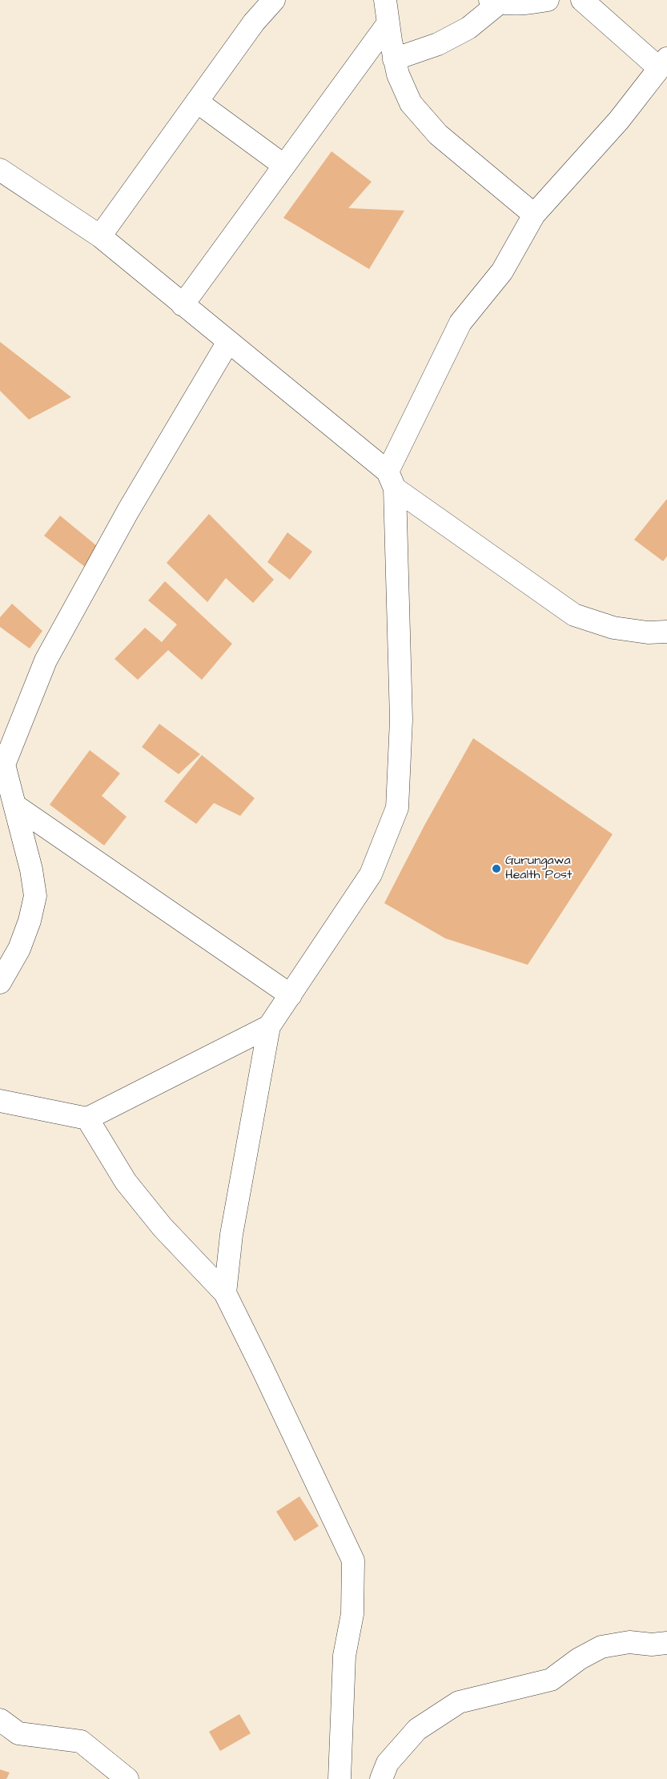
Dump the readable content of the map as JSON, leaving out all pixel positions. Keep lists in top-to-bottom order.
{
  "places": ["Gurungawa Health Post"]
}
